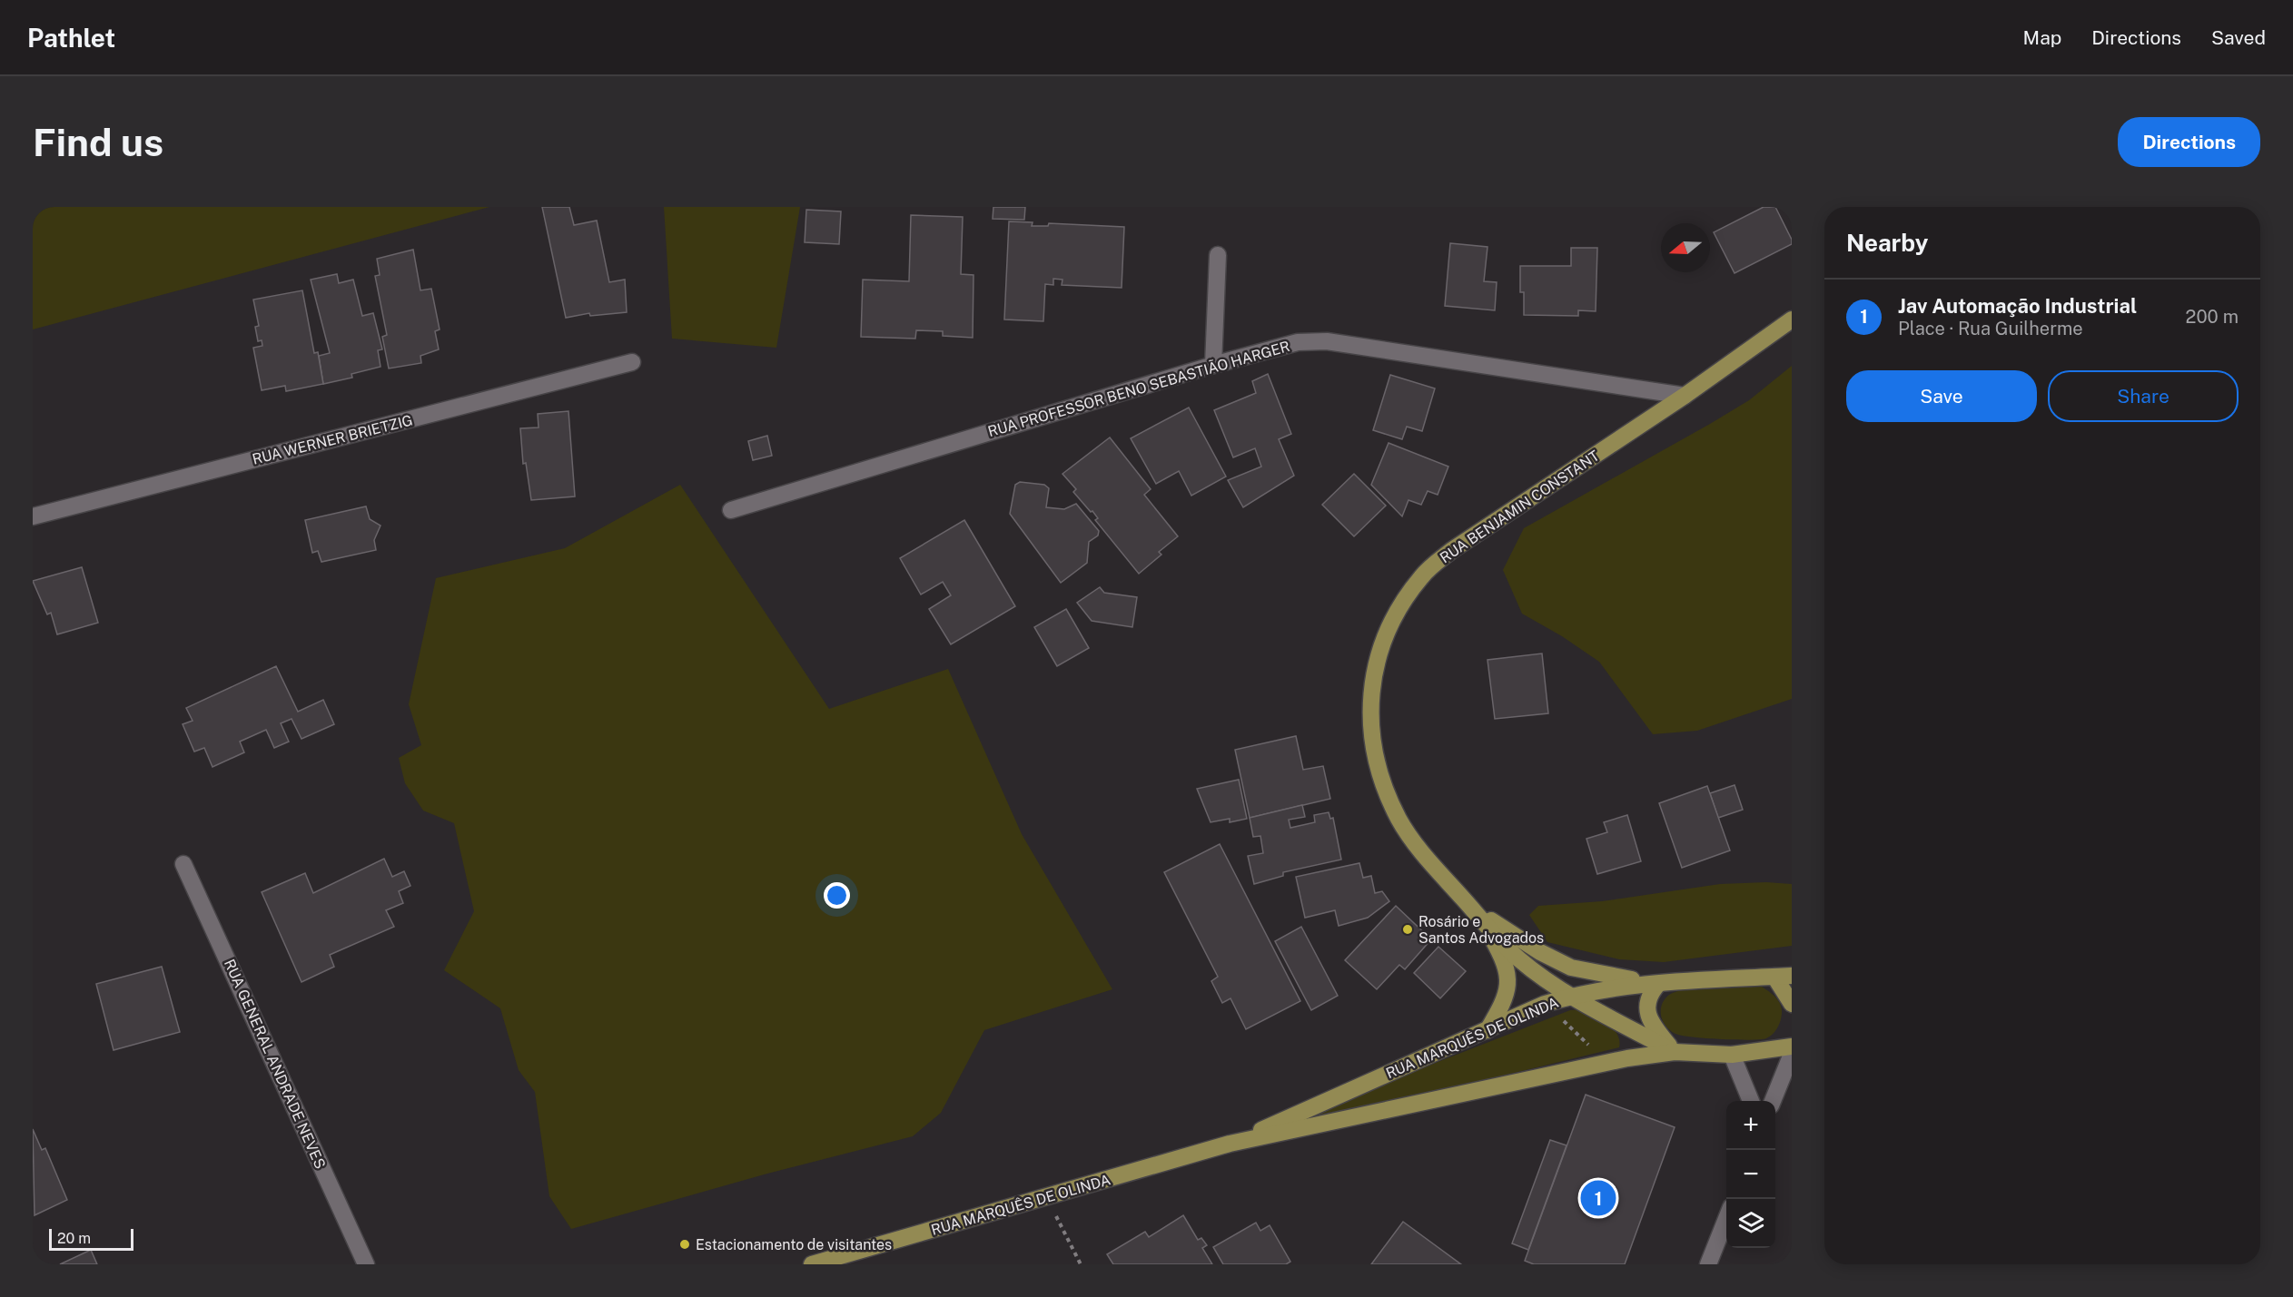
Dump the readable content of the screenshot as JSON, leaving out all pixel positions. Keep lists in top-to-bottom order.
{
  "streets": {
    "main road": ["RUA BENJAMIN CONSTANT", "RUA MARQUÊS DE OLINDA"],
    "street": ["RUA PROFESSOR BENO SEBASTIÃO HARGER", "RUA WERNER BRIETZIG", "RUA GENERAL ANDRADE NEVES"]
  },
  "crossings": [
    ["RUA PROFESSOR BENO SEBASTIÃO HARGER", "RUA BENJAMIN CONSTANT"],
    ["RUA BENJAMIN CONSTANT", "RUA MARQUÊS DE OLINDA"]
  ],
  "places": ["Rosário e Santos Advogados", "Estacionamento de visitantes"],
  "scale_bar": "20 m",
  "north": "left",
  "page": {
    "header": "Pathlet",
    "nav": ["Map", "Directions", "Saved"],
    "buttons": [
      "Directions",
      ["Save", "Share"]
    ],
    "title": "Find us",
    "heading": "Nearby",
    "list": [
      {
        "mark": "1",
        "name": "Jav Automação Industrial",
        "note": "Place · Rua Guilherme",
        "value": "200 m"
      }
    ],
    "map_buttons": ["+", "−"],
    "pins": "1",
    "scale": "20 m"
  }
}
